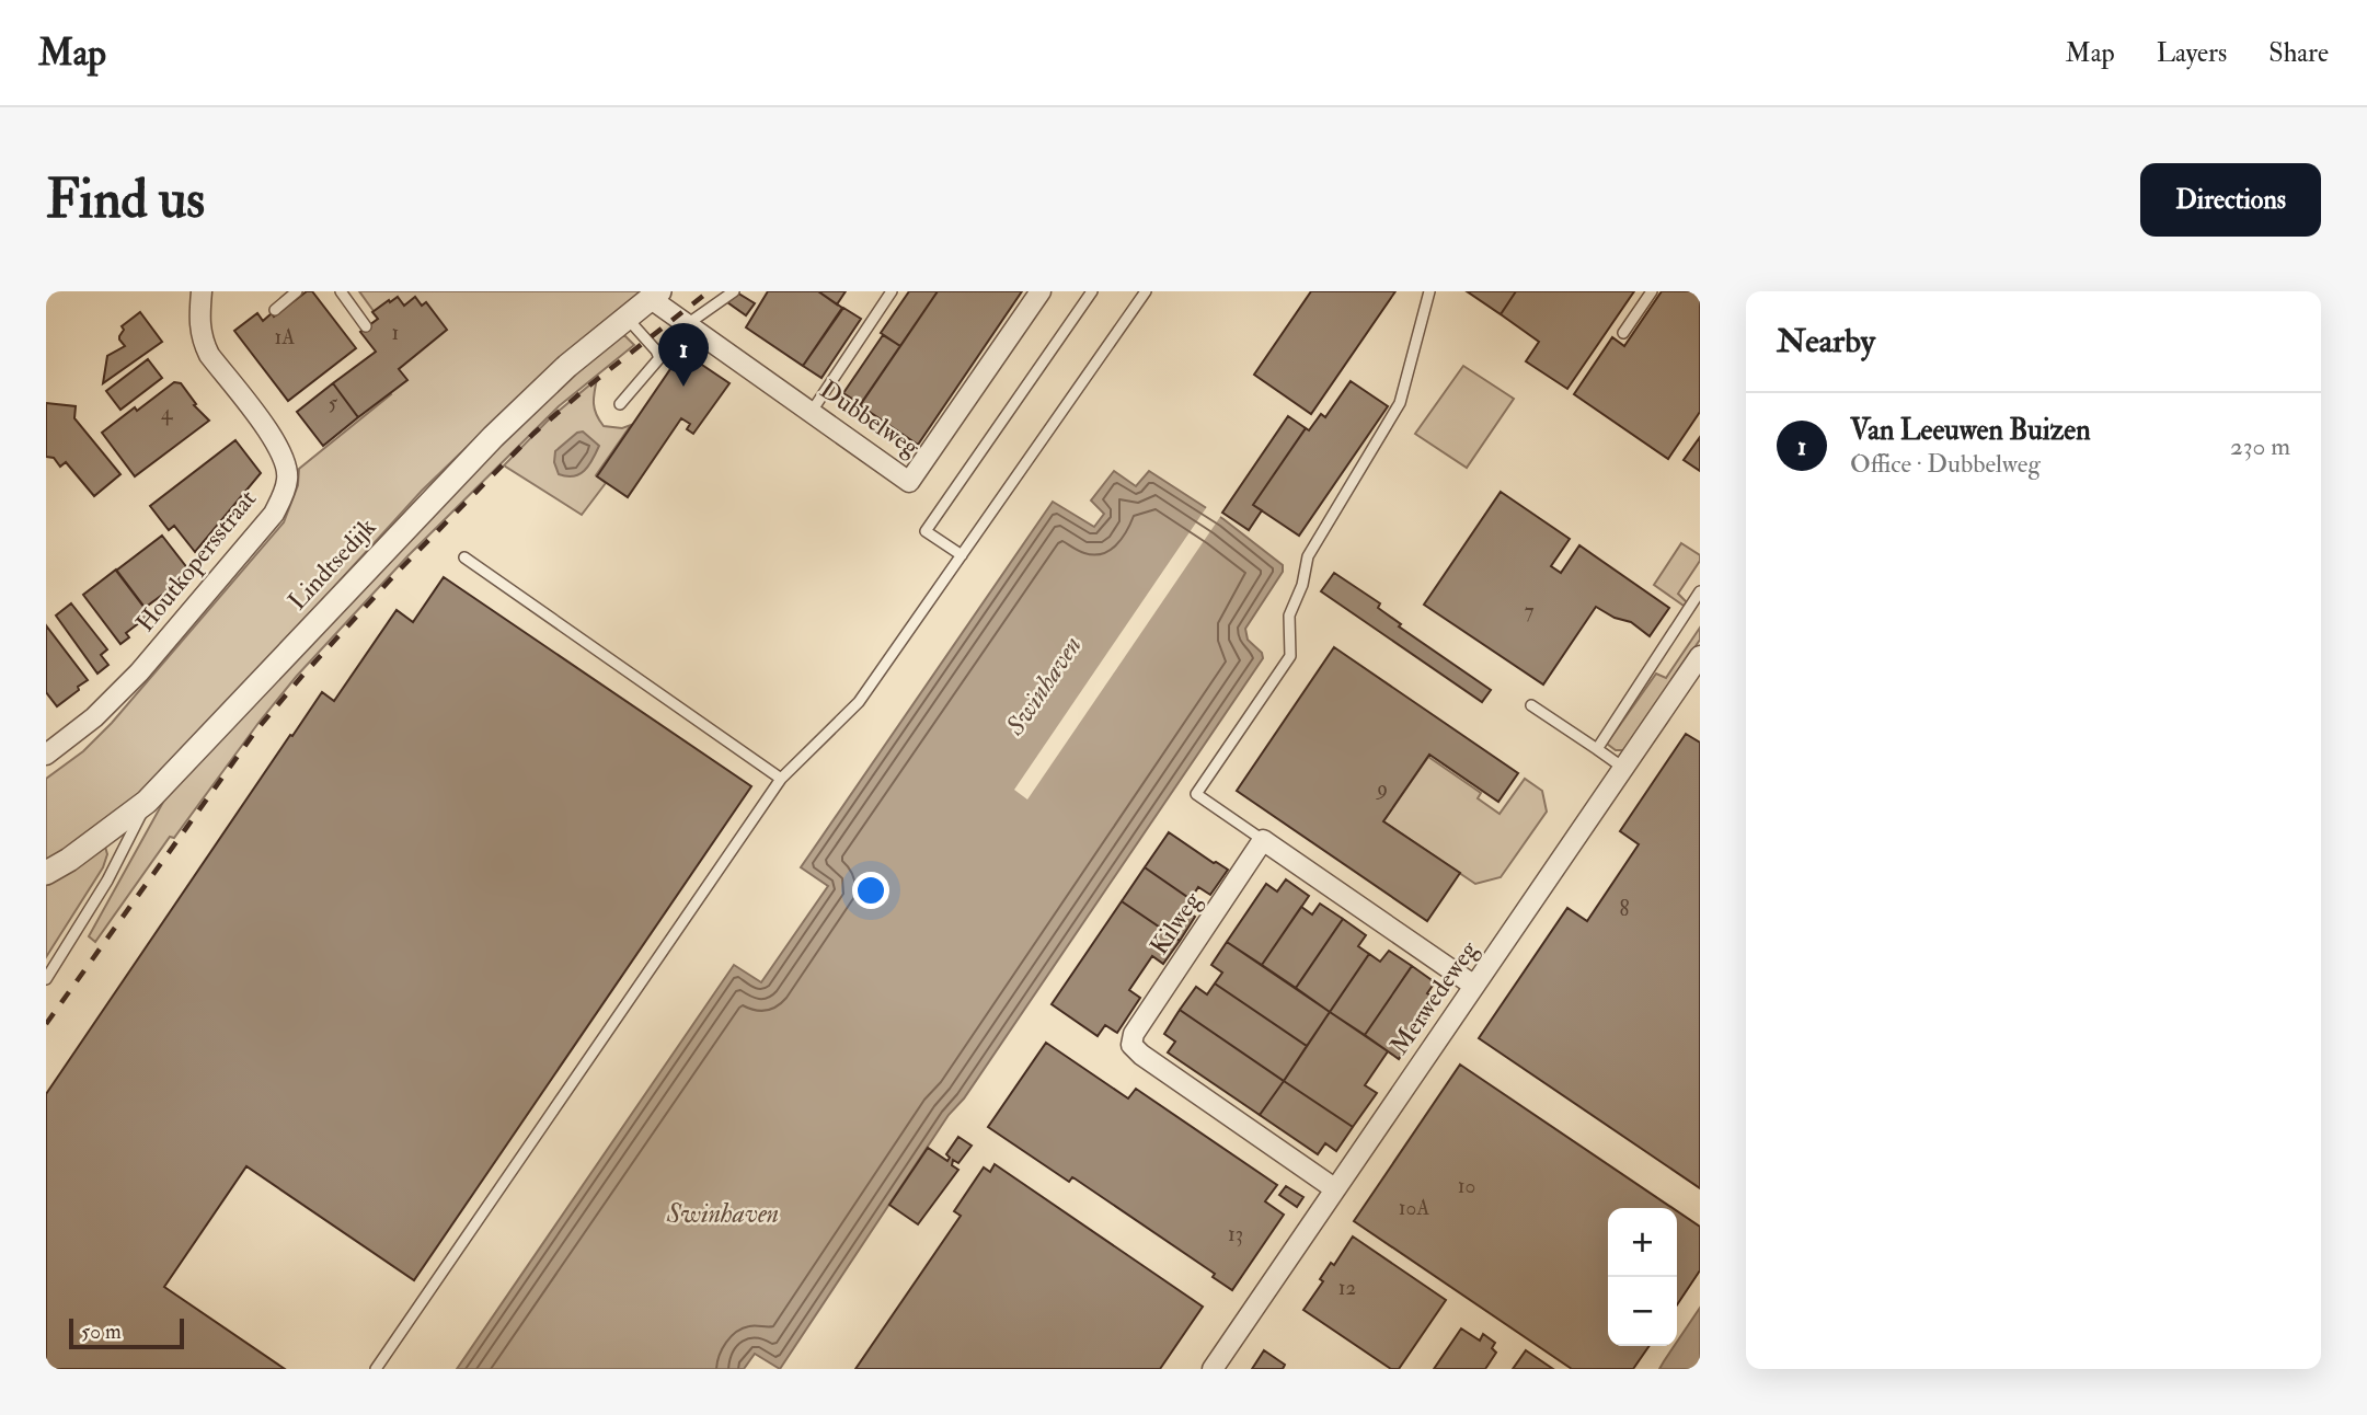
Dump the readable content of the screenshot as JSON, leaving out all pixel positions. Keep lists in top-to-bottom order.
{
  "streets": {
    "street": [
      "Dubbelweg",
      "Houtkopersstraat",
      "Lindtsedijk",
      "Kilweg",
      "Merwedeweg"
    ]
  },
  "crossings": [
    ["Dubbelweg", "Lindtsedijk"],
    ["Kilweg", "Merwedeweg"]
  ],
  "water": ["Swinhaven"],
  "house_numbers": [
    "1",
    "1A",
    "5",
    "4",
    "7",
    "9",
    "8",
    "10",
    "10A",
    "13",
    "12"
  ],
  "scale_bar": "50 m",
  "page": {
    "header": "Map",
    "nav": ["Map", "Layers", "Share"],
    "buttons": "Directions",
    "title": "Find us",
    "heading": "Nearby",
    "pins": "1",
    "list": [
      {
        "mark": "1",
        "name": "Van Leeuwen Buizen",
        "note": "Office · Dubbelweg",
        "value": "230 m"
      }
    ],
    "map_buttons": ["+", "−"],
    "scale": "50 m"
  }
}
